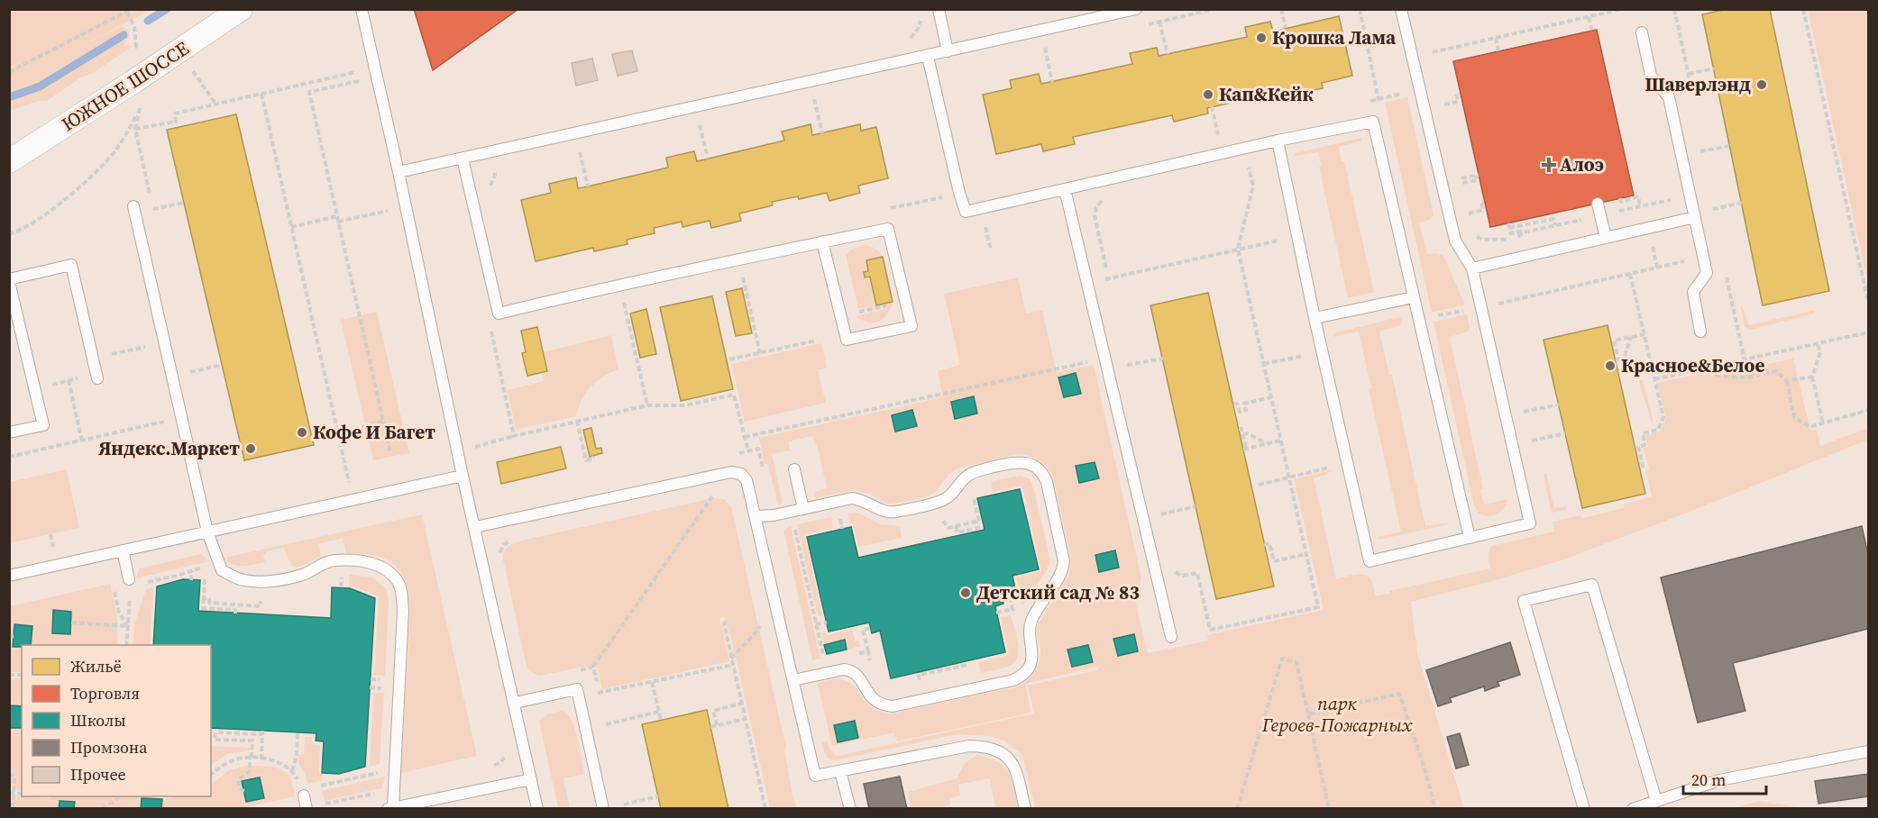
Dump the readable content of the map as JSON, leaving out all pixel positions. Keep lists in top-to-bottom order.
{
  "streets": {
    "street": ["ЮЖНОЕ ШОССЕ"]
  },
  "parks": ["парк Героев-Пожарных"],
  "places": {
    "other": [
      "Крошка Лама",
      "Шаверлэнд",
      "Кап&Кейк",
      "Красное&Белое",
      "Кофе И Багет",
      "Яндекс.Маркет",
      "Детский сад № 83"
    ],
    "health": ["Алоэ"]
  },
  "legend": [
    "Жильё",
    "Торговля",
    "Школы",
    "Промзона",
    "Прочее"
  ],
  "scale_bar": "20 m"
}
